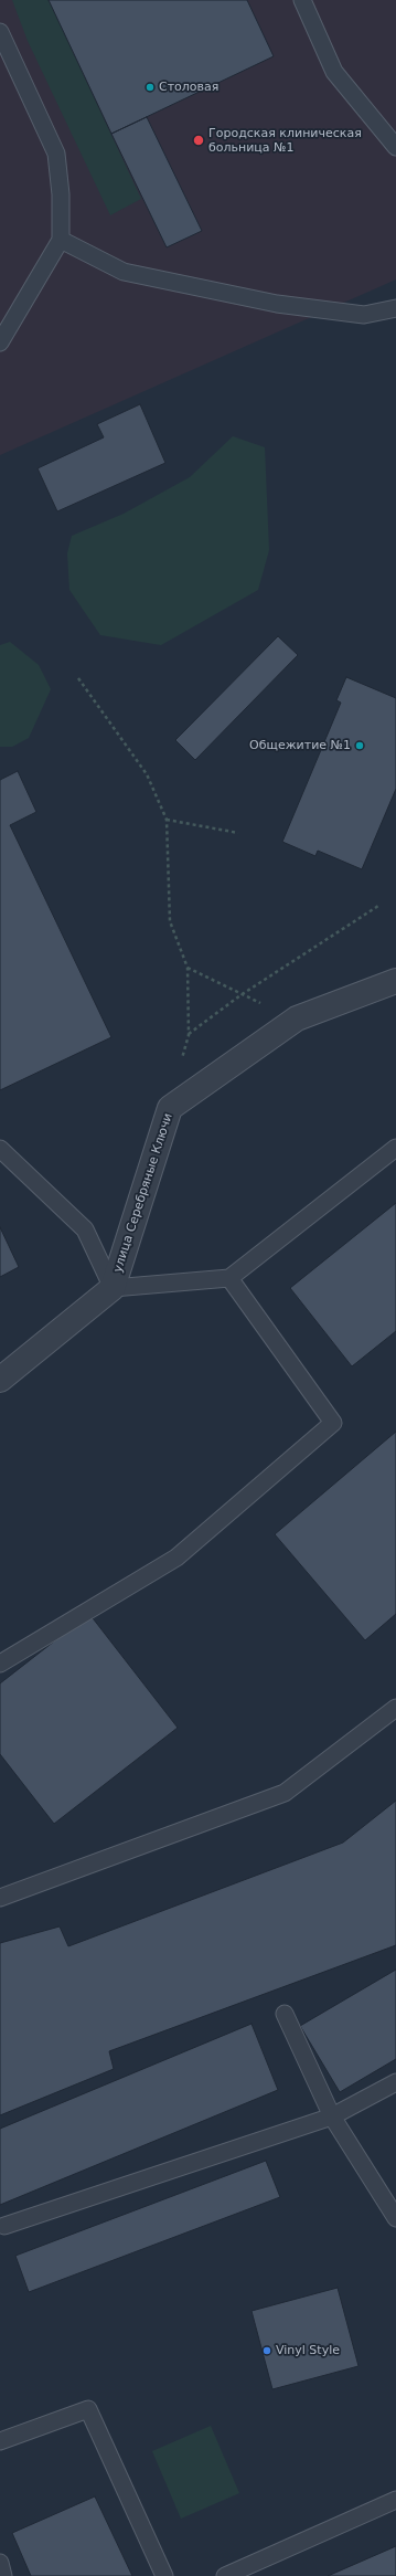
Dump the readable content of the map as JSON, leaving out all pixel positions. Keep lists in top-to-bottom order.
{
  "streets": {
    "street": ["улица Серебряные Ключи"]
  },
  "places": [
    "Столовая",
    "Городская клиническая больница №1",
    "Общежитие №1",
    "Vinyl Style"
  ]
}
